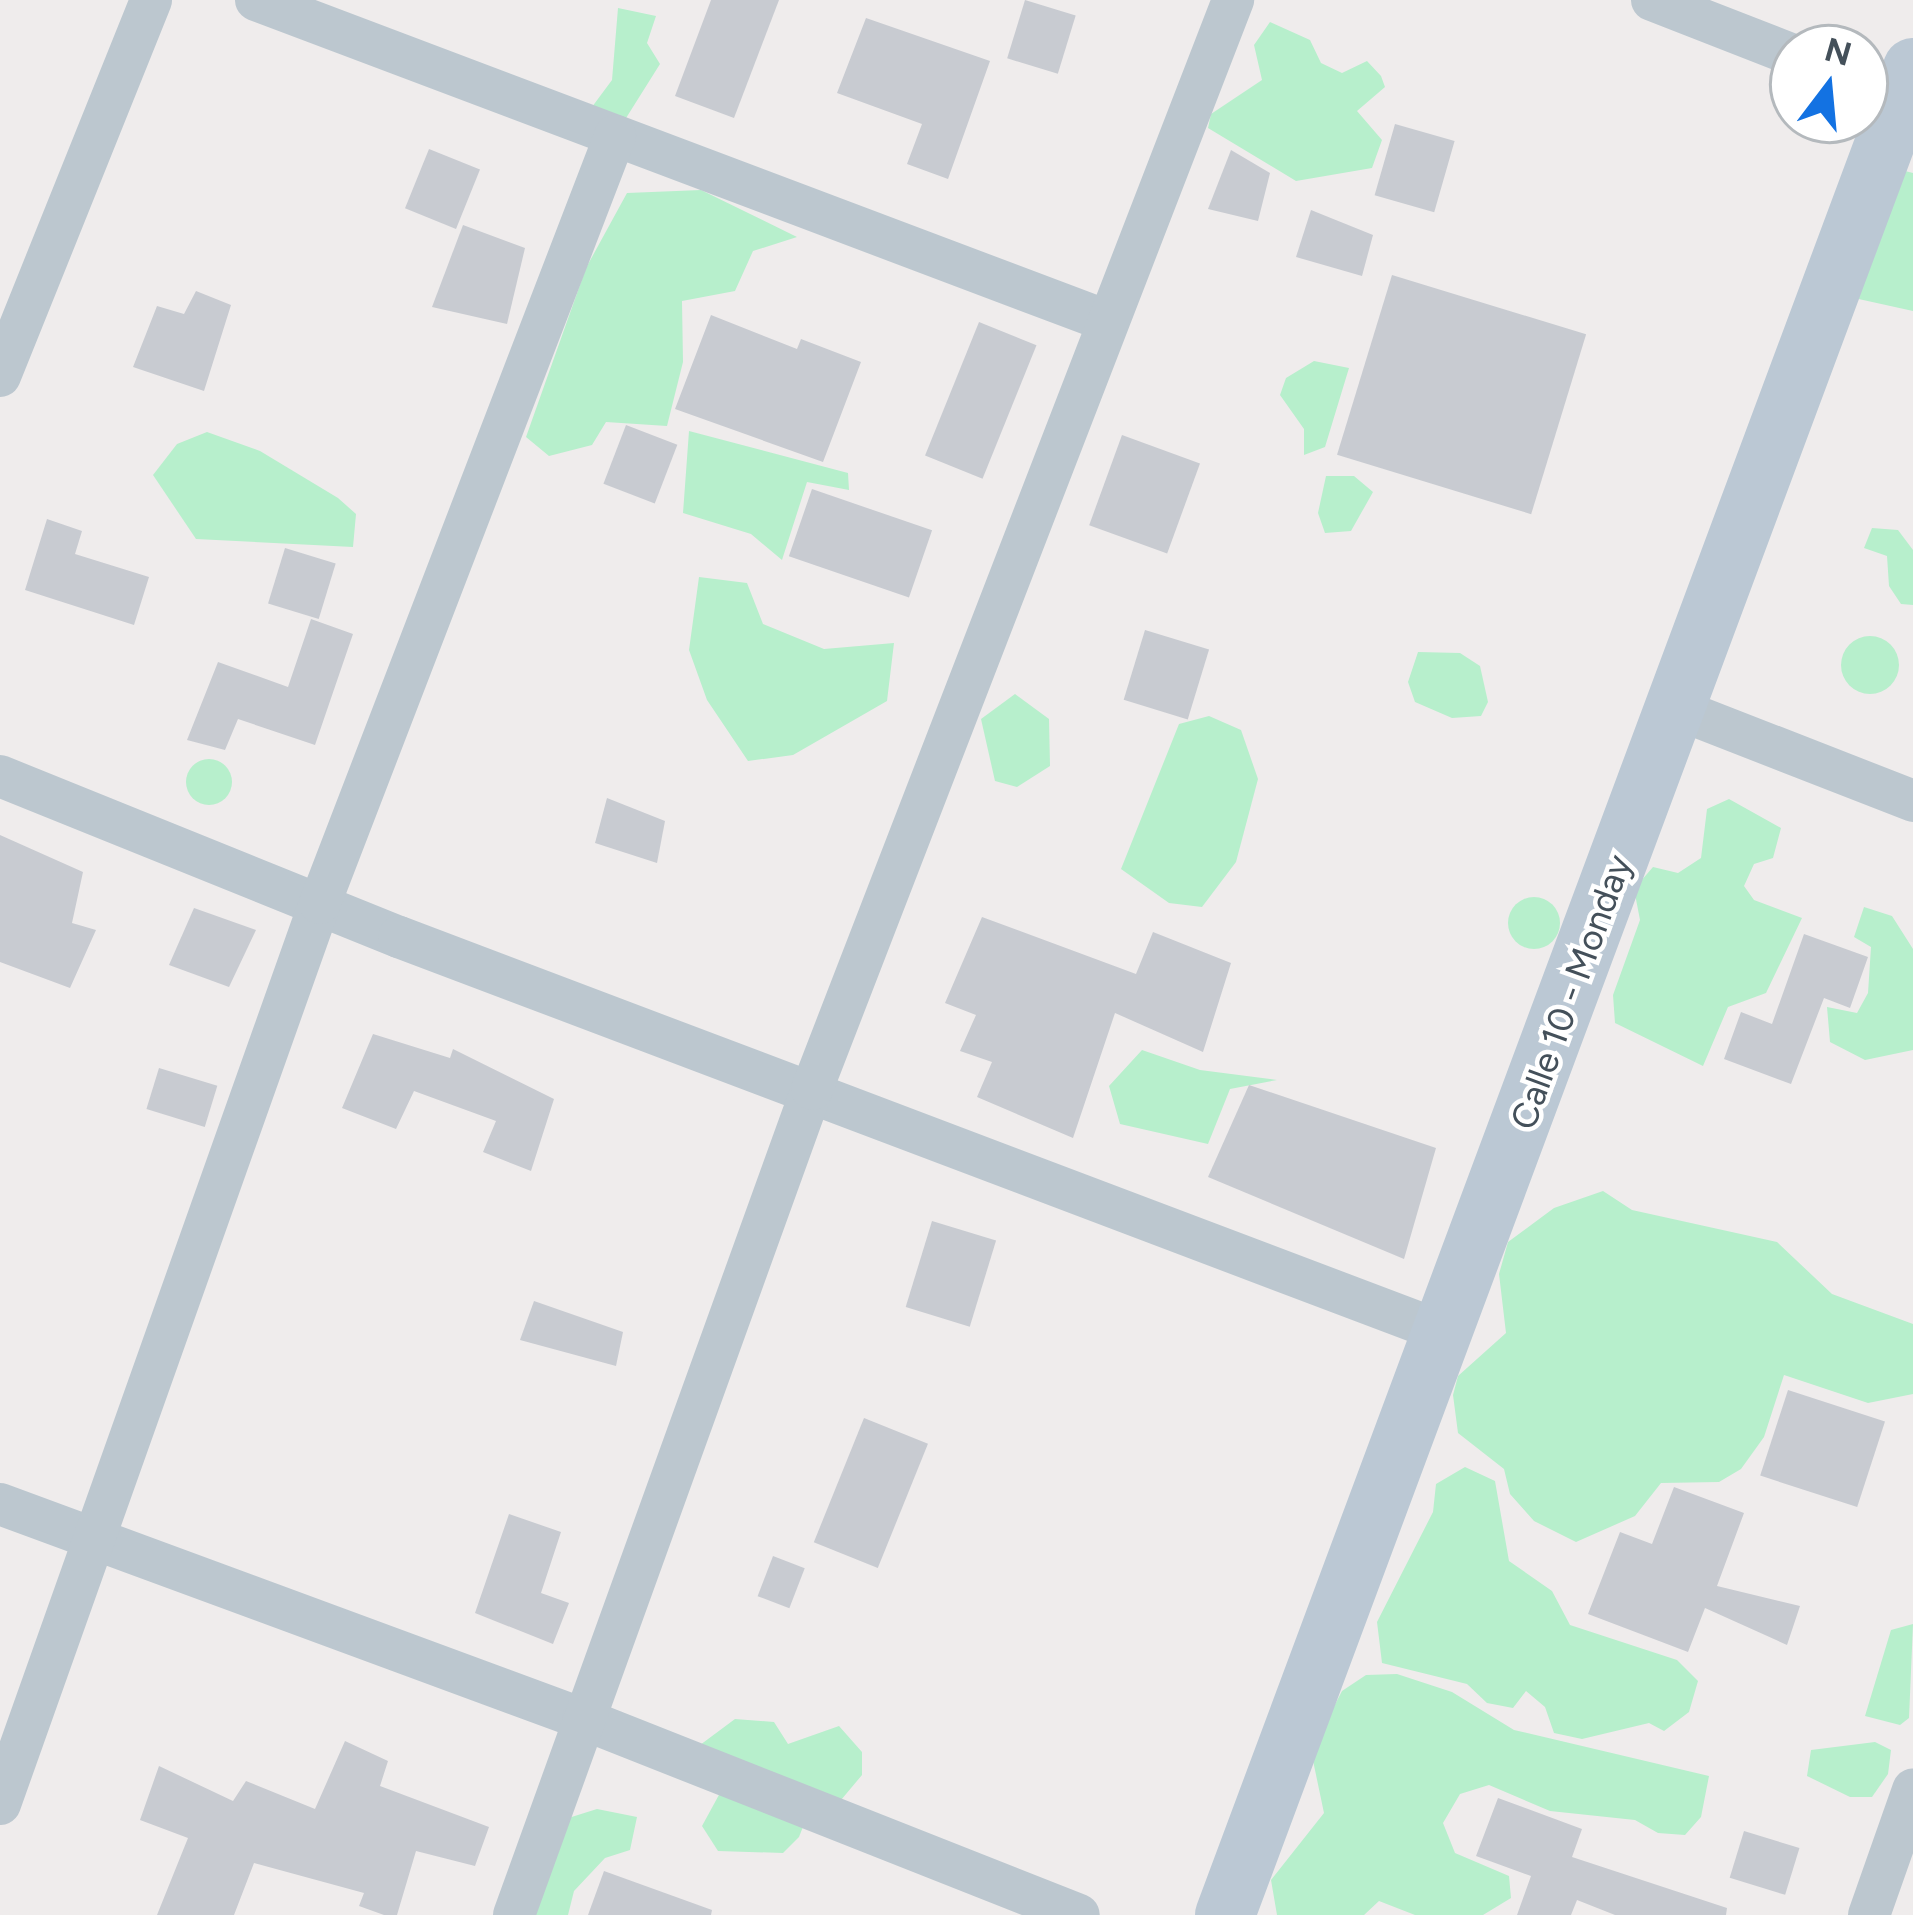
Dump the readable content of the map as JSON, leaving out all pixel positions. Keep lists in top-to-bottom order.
{
  "streets": {
    "street": ["Calle 10 - Monday"]
  },
  "north": "top"
}
